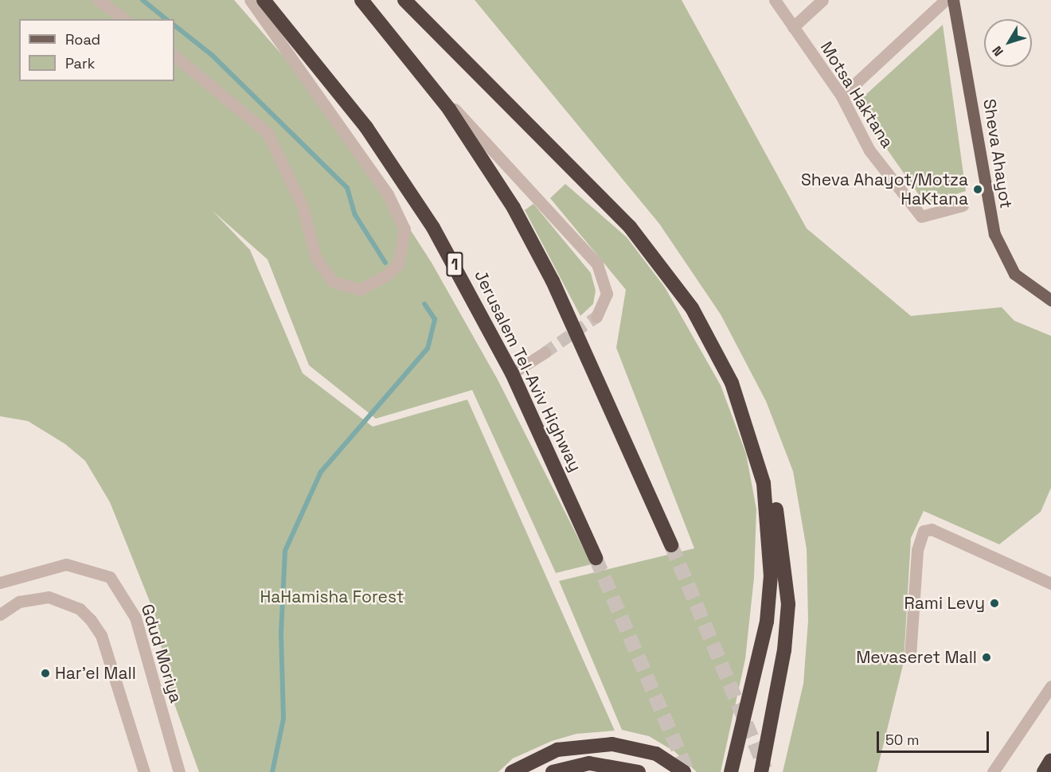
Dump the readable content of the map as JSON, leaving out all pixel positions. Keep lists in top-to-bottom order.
{
  "streets": {
    "highway": ["1", "Jerusalem Tel-Aviv Highway"],
    "main road": ["Sheva Ahayot"],
    "street": ["Motsa Haktana", "Gdud Moriya"]
  },
  "parks": ["HaHamisha Forest"],
  "places": [
    "Sheva Ahayot/Motza HaKtana",
    "Rami Levy",
    "Mevaseret Mall",
    "Har'el Mall"
  ],
  "legend": ["Road", "Park"],
  "scale_bar": "50 m",
  "north": "bottom left"
}
